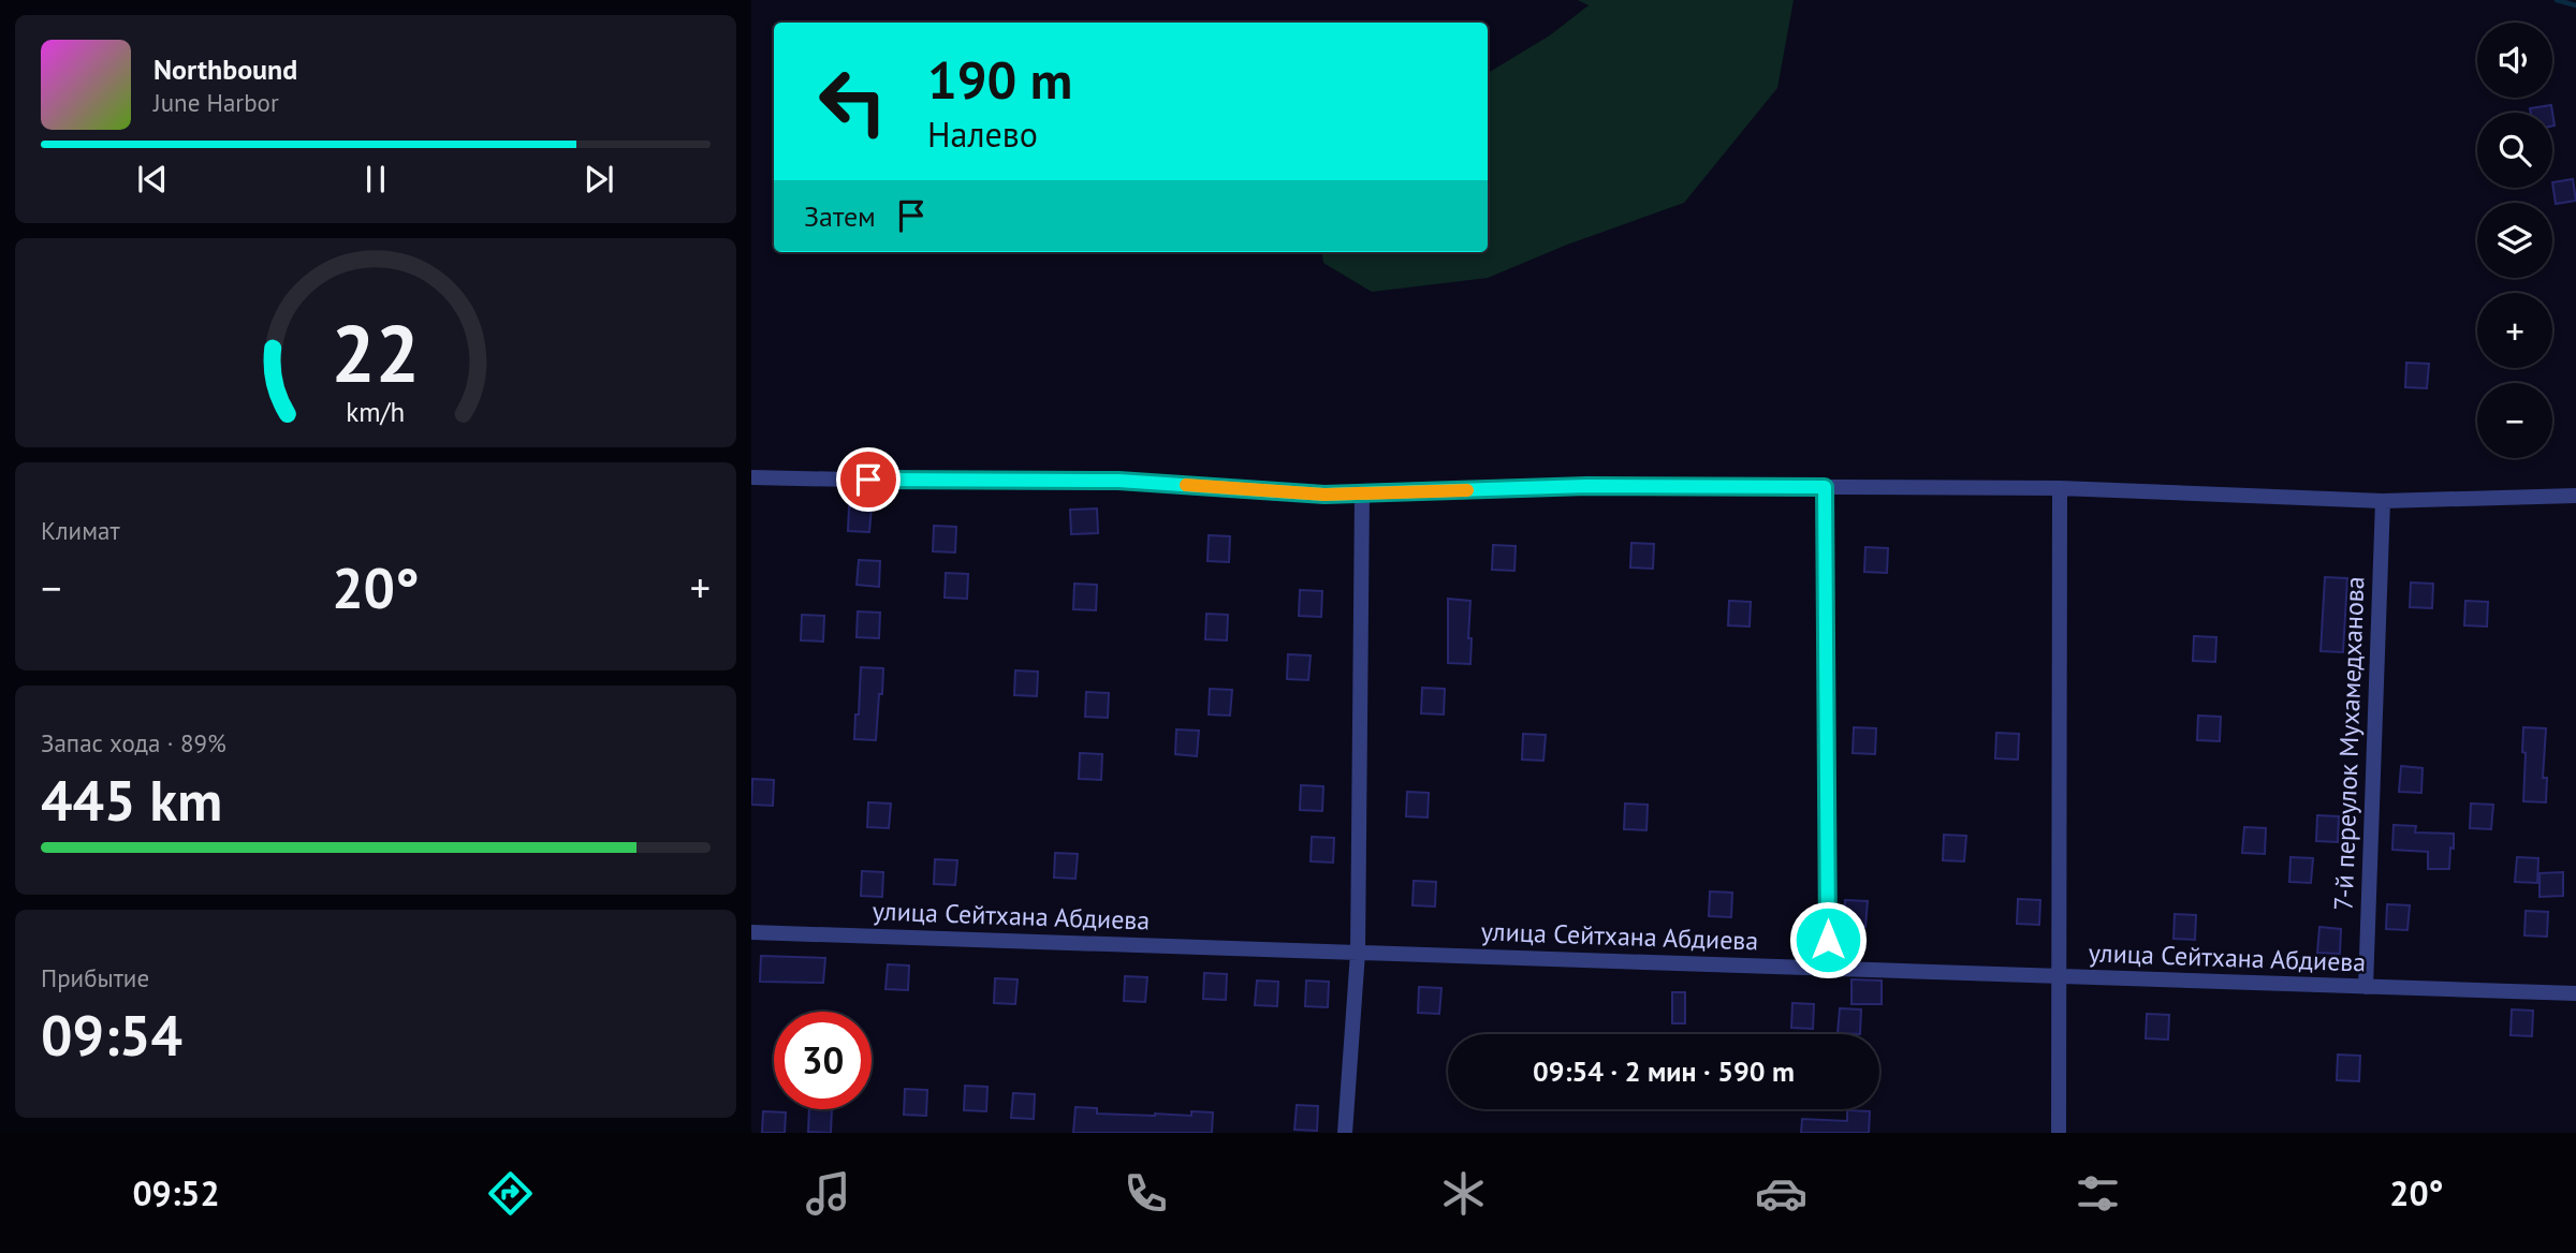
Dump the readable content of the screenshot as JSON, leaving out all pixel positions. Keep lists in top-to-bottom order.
{
  "streets": {
    "street": ["7-й переулок Мухамедханова", "улица Сейтхана Абдиева"]
  },
  "crossings": [
    ["7-й переулок Мухамедханова", "улица Сейтхана Абдиева"]
  ],
  "page": {
    "map_buttons": ["+", "−"],
    "turn": ["190 m", "Налево"],
    "song": ["Northbound", "June Harbor"],
    "then": "Затем",
    "tile": [
      "Климат",
      ["Запас хода · 89%", "445 km"],
      ["Прибытие", "09:54"]
    ],
    "heat": ["−", "20°", "+"],
    "limit": "30",
    "trip": "09:54 · 2 мин · 590 m",
    "tabs": ["09:52", "20°"],
    "gauge": ["22", "km/h"]
  }
}
